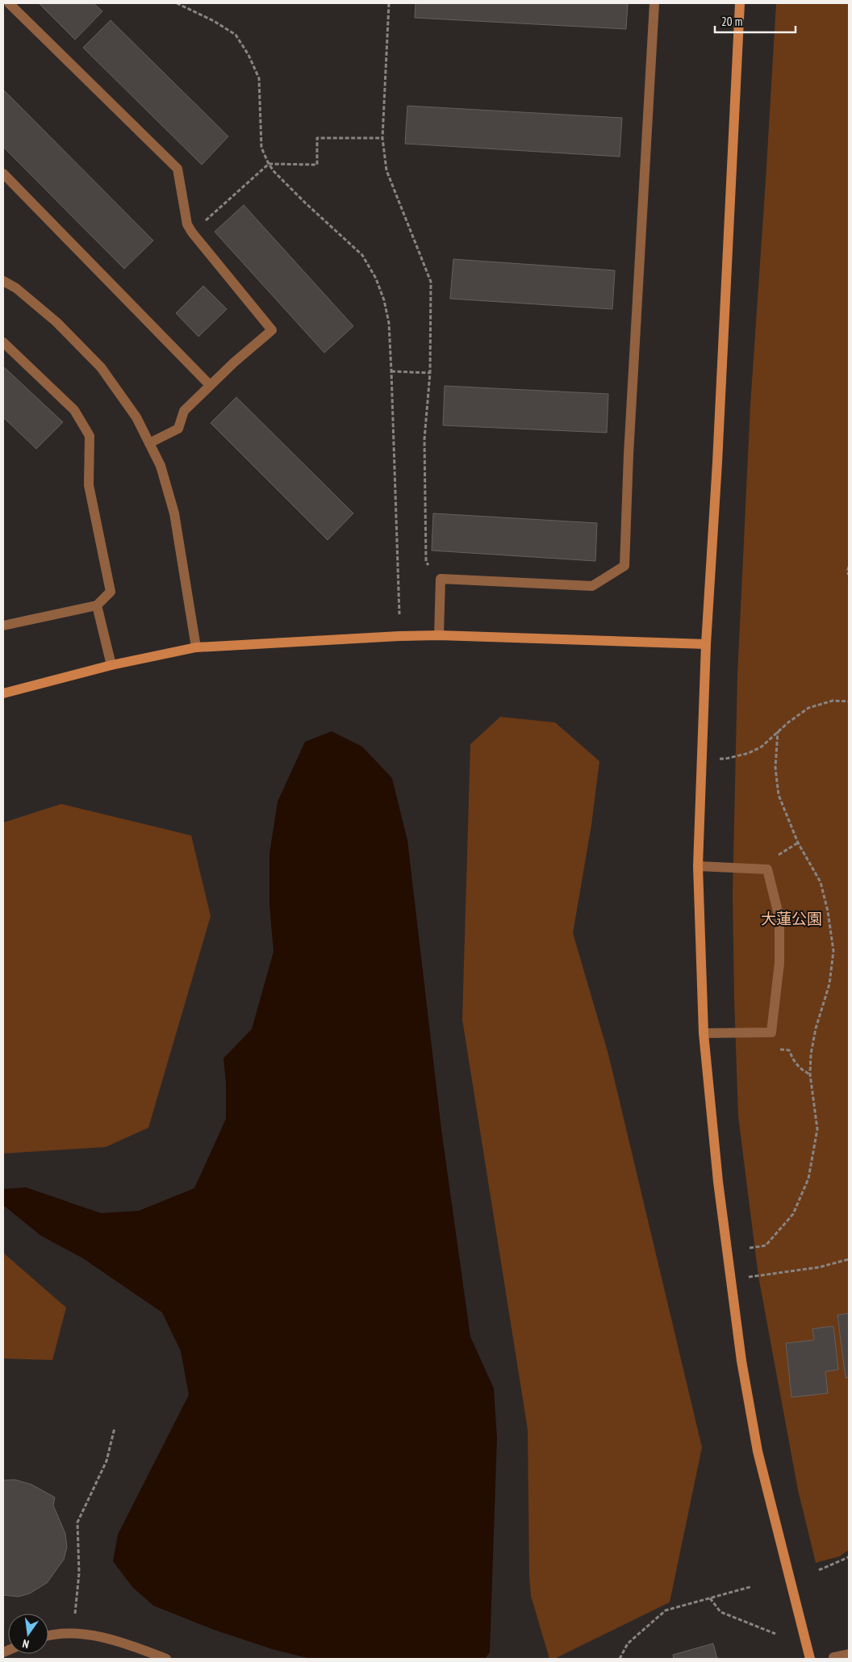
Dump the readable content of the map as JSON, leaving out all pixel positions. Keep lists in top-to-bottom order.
{
  "parks": ["大蓮公園"],
  "scale_bar": "20 m",
  "north": "bottom"
}
